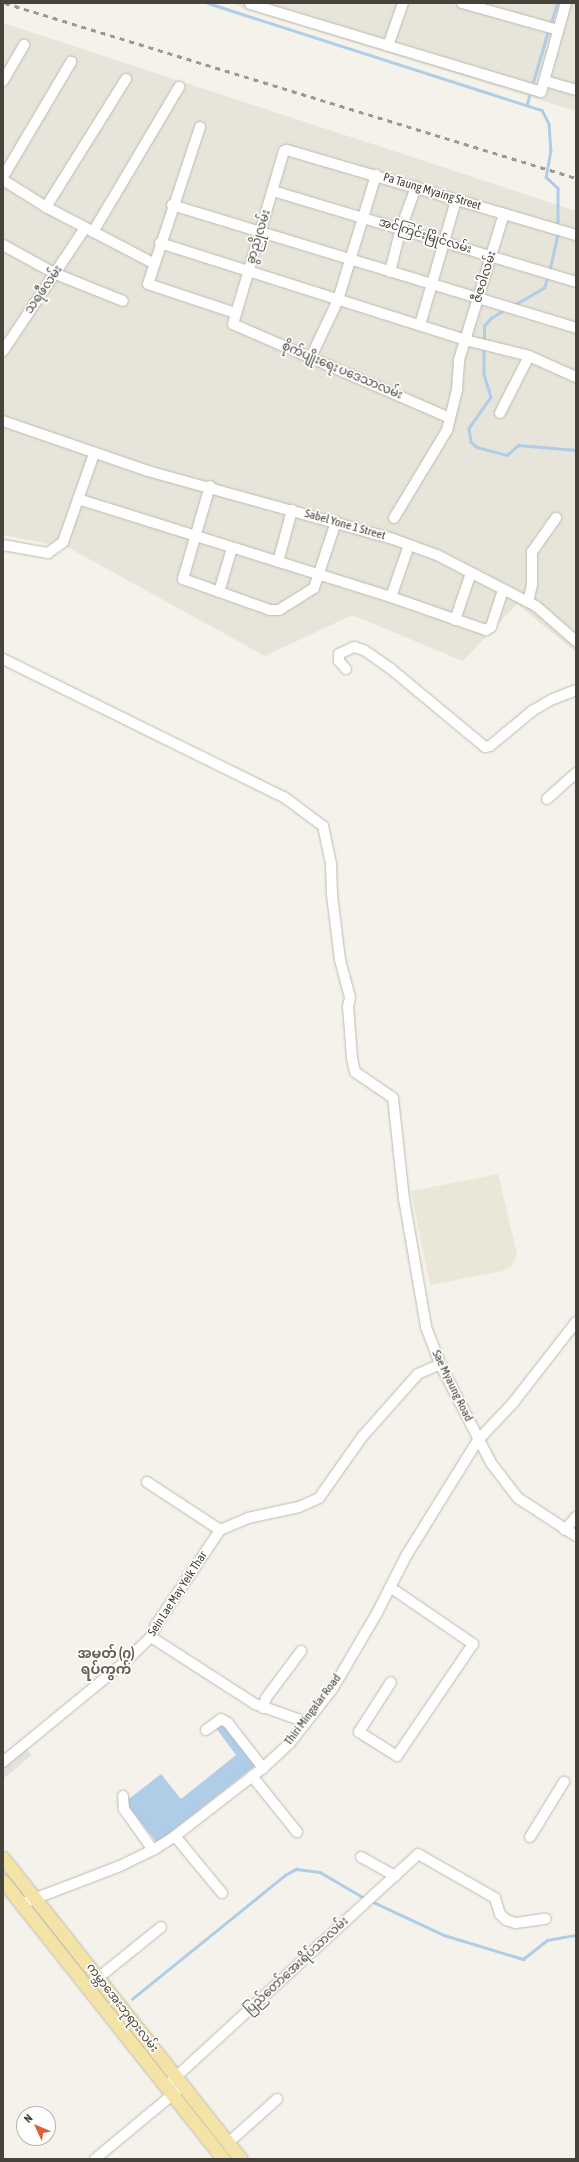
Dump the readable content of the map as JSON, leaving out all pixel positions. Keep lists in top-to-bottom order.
{
  "streets": {
    "main road": ["ကမ္ဘာအေးဘုရားလမ်း"],
    "street": [
      "Pa Taung Myaing Street",
      "အင်ကြင်းမြိုင်လမ်း",
      "ခွာညိုလမ်း",
      "ဇီဇဝါလမ်း",
      "သရဖီလမ်း",
      "စိုက်ပျိုးရေး ပဒေသာလမ်း",
      "Sabel Yone 1 Street",
      "Sae Myaung Road",
      "Sein Lae May Yeik Thar",
      "Thiri Mingalar Road",
      "ပြည်တော်အေးရိပ်သာလမ်း"
    ]
  },
  "crossings": [
    ["Pa Taung Myaing Street", "ခွာညိုလမ်း"],
    ["Pa Taung Myaing Street", "ဇီဇဝါလမ်း"],
    ["အင်ကြင်းမြိုင်လမ်း", "ခွာညိုလမ်း"],
    ["အင်ကြင်းမြိုင်လမ်း", "ဇီဇဝါလမ်း"],
    ["ခွာညိုလမ်း", "စိုက်ပျိုးရေး ပဒေသာလမ်း"],
    ["ဇီဇဝါလမ်း", "စိုက်ပျိုးရေး ပဒေသာလမ်း"],
    ["Sae Myaung Road", "Thiri Mingalar Road"],
    ["Thiri Mingalar Road", "ကမ္ဘာအေးဘုရားလမ်း"],
    ["ပြည်တော်အေးရိပ်သာလမ်း", "ကမ္ဘာအေးဘုရားလမ်း"]
  ],
  "districts": ["အမှတ် (၇) ရပ်ကွက်"],
  "north": "top left"
}
